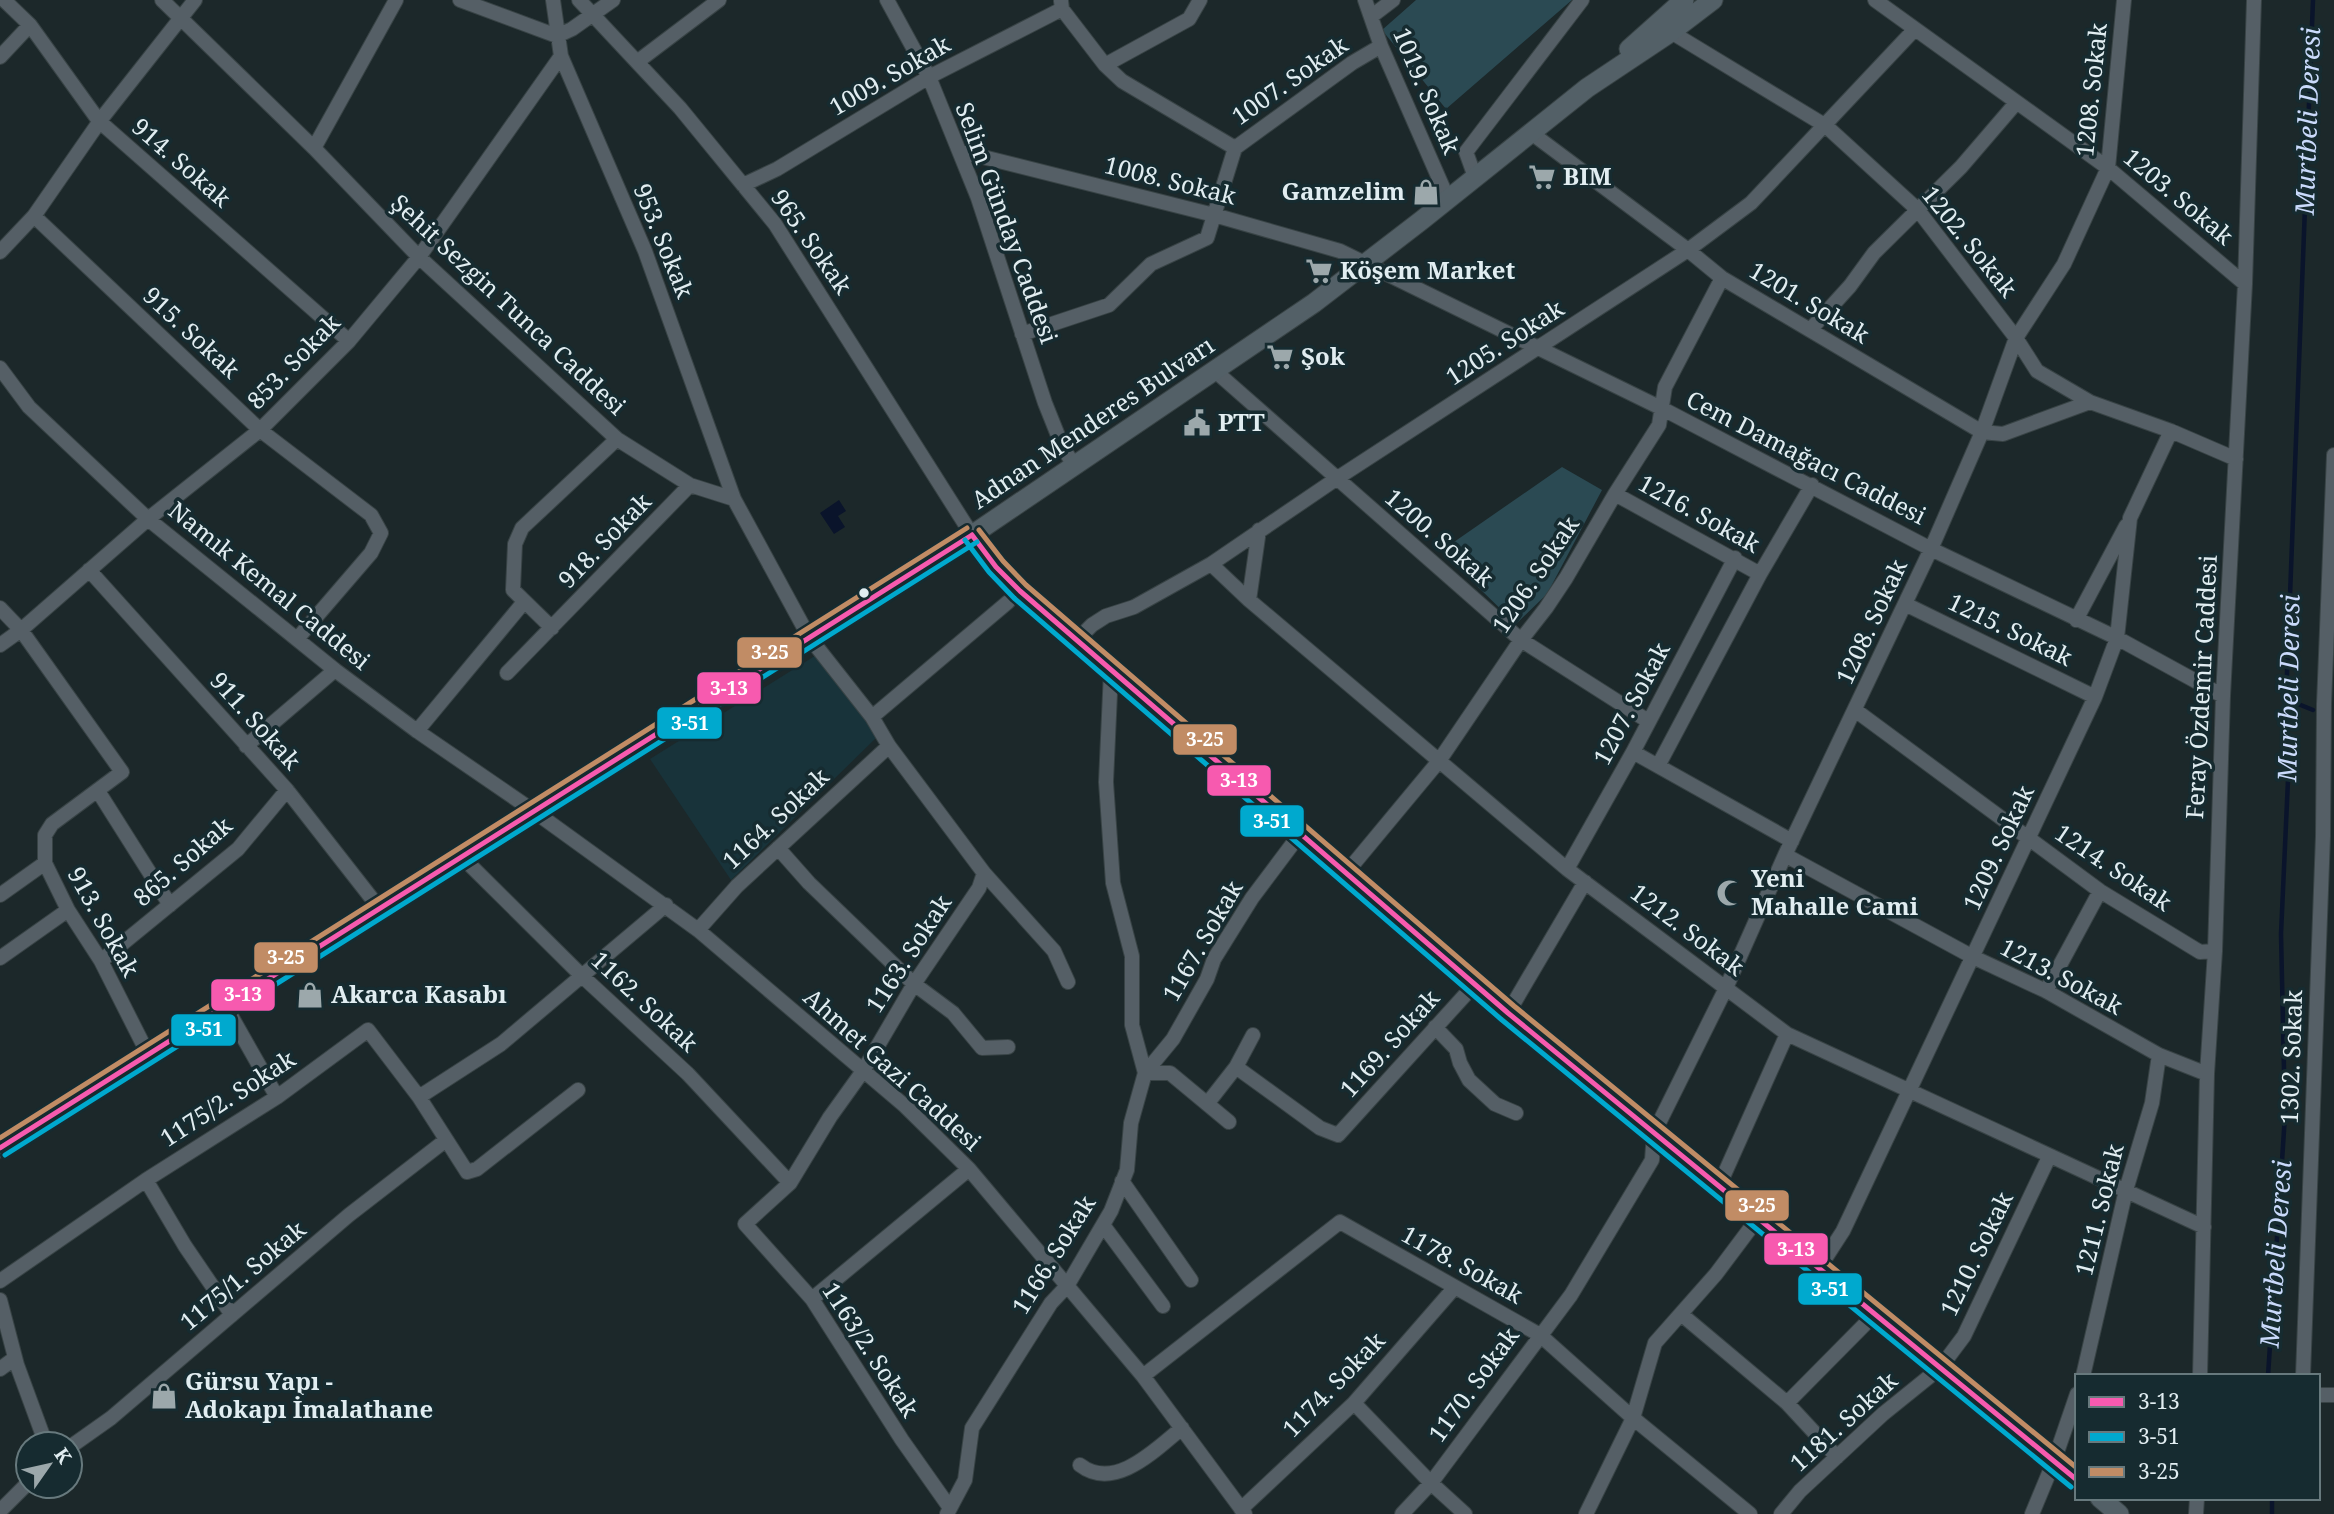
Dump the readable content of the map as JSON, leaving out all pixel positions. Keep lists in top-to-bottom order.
{
  "streets": {
    "main road": ["Adnan Menderes Bulvarı"],
    "street": [
      "1009. Sokak",
      "1007. Sokak",
      "1208. Sokak",
      "1019. Sokak",
      "914. Sokak",
      "1008. Sokak",
      "1203. Sokak",
      "Selim Günday Caddesi",
      "953. Sokak",
      "965. Sokak",
      "1202. Sokak",
      "1201. Sokak",
      "Şehit Sezgin Tunca Caddesi",
      "915. Sokak",
      "1205. Sokak",
      "853. Sokak",
      "Cem Damağacı Caddesi",
      "1216. Sokak",
      "1200. Sokak",
      "918. Sokak",
      "1206. Sokak",
      "Namık Kemal Caddesi",
      "1215. Sokak",
      "Feray Özdemir Caddesi",
      "1207. Sokak",
      "911. Sokak",
      "1164. Sokak",
      "1209. Sokak",
      "865. Sokak",
      "1214. Sokak",
      "913. Sokak",
      "1212. Sokak",
      "1167. Sokak",
      "1163. Sokak",
      "1213. Sokak",
      "1162. Sokak",
      "1169. Sokak",
      "1302. Sokak",
      "Ahmet Gazi Caddesi",
      "1175/2. Sokak",
      "1211. Sokak",
      "1210. Sokak",
      "1166. Sokak",
      "1178. Sokak",
      "1175/1. Sokak",
      "1163/2. Sokak",
      "1174. Sokak",
      "1170. Sokak",
      "1181. Sokak"
    ]
  },
  "crossings": [
    ["1009. Sokak", "Selim Günday Caddesi"],
    ["1009. Sokak", "965. Sokak"],
    ["1007. Sokak", "1019. Sokak"],
    ["1007. Sokak", "1008. Sokak"],
    ["1007. Sokak", "Selim Günday Caddesi"],
    ["1208. Sokak", "1203. Sokak"],
    ["1208. Sokak", "1202. Sokak"],
    ["1208. Sokak", "1201. Sokak"],
    ["1208. Sokak", "Cem Damağacı Caddesi"],
    ["1208. Sokak", "1215. Sokak"],
    ["1208. Sokak", "1214. Sokak"],
    ["1208. Sokak", "1212. Sokak"],
    ["1208. Sokak", "1213. Sokak"],
    ["1208. Sokak", "1170. Sokak"],
    ["1019. Sokak", "Adnan Menderes Bulvarı"],
    ["914. Sokak", "853. Sokak"],
    ["1008. Sokak", "Selim Günday Caddesi"],
    ["1008. Sokak", "Adnan Menderes Bulvarı"],
    ["1008. Sokak", "Cem Damağacı Caddesi"],
    ["1203. Sokak", "1205. Sokak"],
    ["1203. Sokak", "Feray Özdemir Caddesi"],
    ["Selim Günday Caddesi", "Adnan Menderes Bulvarı"],
    ["953. Sokak", "Şehit Sezgin Tunca Caddesi"],
    ["953. Sokak", "853. Sokak"],
    ["965. Sokak", "Adnan Menderes Bulvarı"],
    ["1202. Sokak", "1205. Sokak"],
    ["1202. Sokak", "Adnan Menderes Bulvarı"],
    ["1202. Sokak", "Feray Özdemir Caddesi"],
    ["1202. Sokak", "1209. Sokak"],
    ["1201. Sokak", "1205. Sokak"],
    ["1201. Sokak", "Adnan Menderes Bulvarı"],
    ["1201. Sokak", "1206. Sokak"],
    ["Şehit Sezgin Tunca Caddesi", "853. Sokak"],
    ["Şehit Sezgin Tunca Caddesi", "918. Sokak"],
    ["915. Sokak", "853. Sokak"],
    ["915. Sokak", "Namık Kemal Caddesi"],
    ["1205. Sokak", "Cem Damağacı Caddesi"],
    ["1205. Sokak", "1200. Sokak"],
    ["1205. Sokak", "1212. Sokak"],
    ["853. Sokak", "Namık Kemal Caddesi"],
    ["853. Sokak", "911. Sokak"],
    ["853. Sokak", "913. Sokak"],
    ["Adnan Menderes Bulvarı", "Cem Damağacı Caddesi"],
    ["Adnan Menderes Bulvarı", "1200. Sokak"],
    ["Adnan Menderes Bulvarı", "Namık Kemal Caddesi"],
    ["Adnan Menderes Bulvarı", "911. Sokak"],
    ["Adnan Menderes Bulvarı", "913. Sokak"],
    ["Adnan Menderes Bulvarı", "1162. Sokak"],
    ["Adnan Menderes Bulvarı", "Ahmet Gazi Caddesi"],
    ["Cem Damağacı Caddesi", "1206. Sokak"],
    ["Cem Damağacı Caddesi", "Feray Özdemir Caddesi"],
    ["Cem Damağacı Caddesi", "1209. Sokak"],
    ["1216. Sokak", "1206. Sokak"],
    ["1216. Sokak", "1207. Sokak"],
    ["1200. Sokak", "1206. Sokak"],
    ["1200. Sokak", "1207. Sokak"],
    ["1206. Sokak", "1212. Sokak"],
    ["Namık Kemal Caddesi", "Ahmet Gazi Caddesi"],
    ["1215. Sokak", "1209. Sokak"],
    ["Feray Özdemir Caddesi", "1214. Sokak"],
    ["Feray Özdemir Caddesi", "1212. Sokak"],
    ["Feray Özdemir Caddesi", "1213. Sokak"],
    ["1207. Sokak", "1212. Sokak"],
    ["911. Sokak", "865. Sokak"],
    ["1164. Sokak", "Ahmet Gazi Caddesi"],
    ["1209. Sokak", "1214. Sokak"],
    ["1209. Sokak", "1212. Sokak"],
    ["1209. Sokak", "1213. Sokak"],
    ["865. Sokak", "913. Sokak"],
    ["1212. Sokak", "1211. Sokak"],
    ["1212. Sokak", "1210. Sokak"],
    ["1167. Sokak", "1166. Sokak"],
    ["1163. Sokak", "1162. Sokak"],
    ["1163. Sokak", "Ahmet Gazi Caddesi"],
    ["1163. Sokak", "1163/2. Sokak"],
    ["1213. Sokak", "1211. Sokak"],
    ["Ahmet Gazi Caddesi", "1166. Sokak"],
    ["Ahmet Gazi Caddesi", "1178. Sokak"],
    ["Ahmet Gazi Caddesi", "1174. Sokak"],
    ["1175/2. Sokak", "1175/1. Sokak"],
    ["1210. Sokak", "1181. Sokak"],
    ["1166. Sokak", "1163/2. Sokak"],
    ["1178. Sokak", "1174. Sokak"],
    ["1178. Sokak", "1170. Sokak"]
  ],
  "water": ["Murtbeli Deresi"],
  "places": {
    "supermarket": ["BIM", "Köşem Market", "Şok"],
    "shop": ["Gamzelim", "Akarca Kasabı", "Gürsu Yapı - Adokapı İmalathane"],
    "public building": ["PTT"],
    "mosque": ["Yeni Mahalle Cami"]
  },
  "lines": ["transit line 3-25", "transit line 3-13", "transit line 3-51"],
  "legend": ["3-13", "3-51", "3-25"],
  "north": "top right"
}
